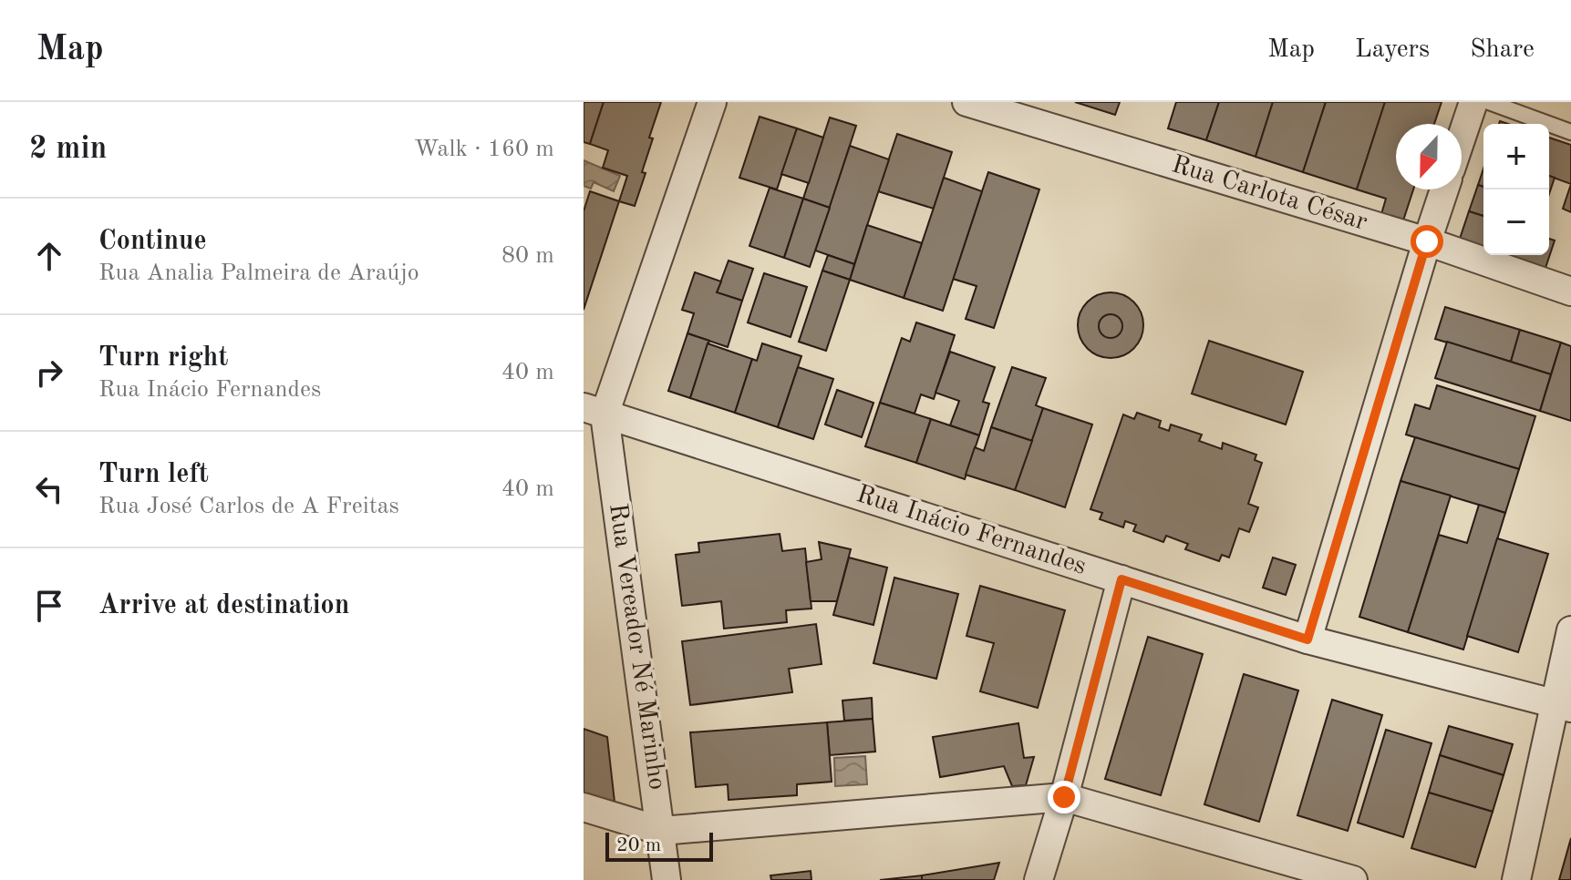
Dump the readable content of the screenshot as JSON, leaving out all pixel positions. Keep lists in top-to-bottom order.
{
  "streets": {
    "street": ["Rua Carlota César", "Rua Inácio Fernandes", "Rua Vereador Né Marinho"]
  },
  "crossings": [
    ["Rua Inácio Fernandes", "Rua Vereador Né Marinho"]
  ],
  "scale_bar": "20 m",
  "north": "bottom",
  "page": {
    "header": "Map",
    "nav": ["Map", "Layers", "Share"],
    "heading": ["2 min", "Walk · 160 m"],
    "map_buttons": ["+", "−"],
    "list": [
      ["Continue", "Rua Analia Palmeira de Araújo", "80 m"],
      ["Turn right", "Rua Inácio Fernandes", "40 m"],
      ["Turn left", "Rua José Carlos de A Freitas", "40 m"],
      "Arrive at destination"
    ],
    "scale": "20 m"
  }
}
